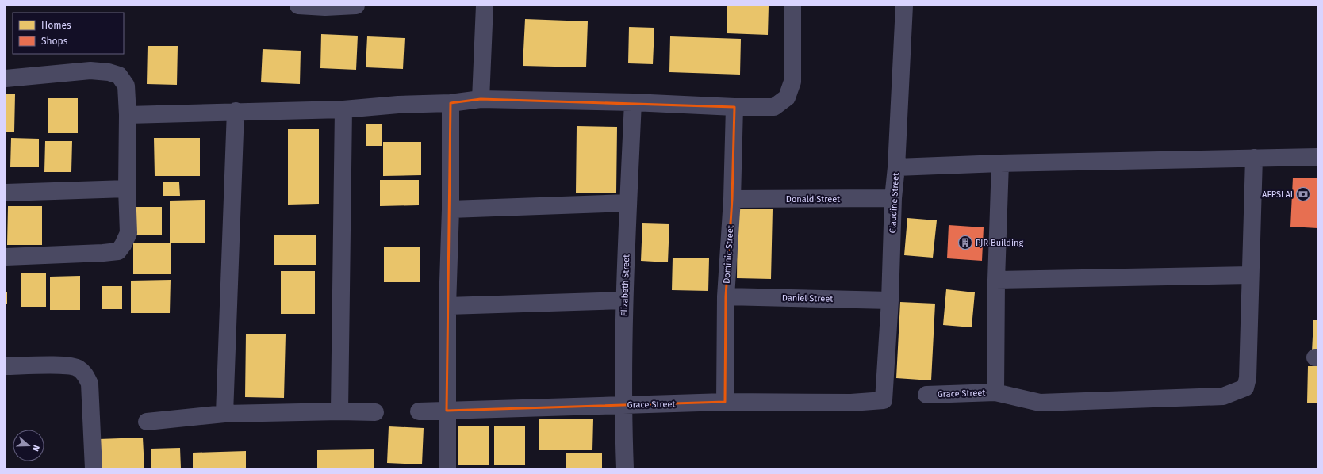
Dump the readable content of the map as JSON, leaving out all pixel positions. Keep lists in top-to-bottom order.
{
  "streets": {
    "street": [
      "Donald Street",
      "Claudine Street",
      "Dominic Street",
      "Elizabeth Street",
      "Daniel Street",
      "Grace Street"
    ]
  },
  "crossings": [
    ["Donald Street", "Claudine Street"],
    ["Donald Street", "Dominic Street"],
    ["Claudine Street", "Daniel Street"],
    ["Claudine Street", "Grace Street"],
    ["Dominic Street", "Daniel Street"],
    ["Dominic Street", "Grace Street"],
    ["Elizabeth Street", "Grace Street"]
  ],
  "places": {
    "bank": ["AFPSLAI"],
    "building": ["PJR Building"]
  },
  "legend": ["Homes", "Shops"],
  "north": "right"
}
